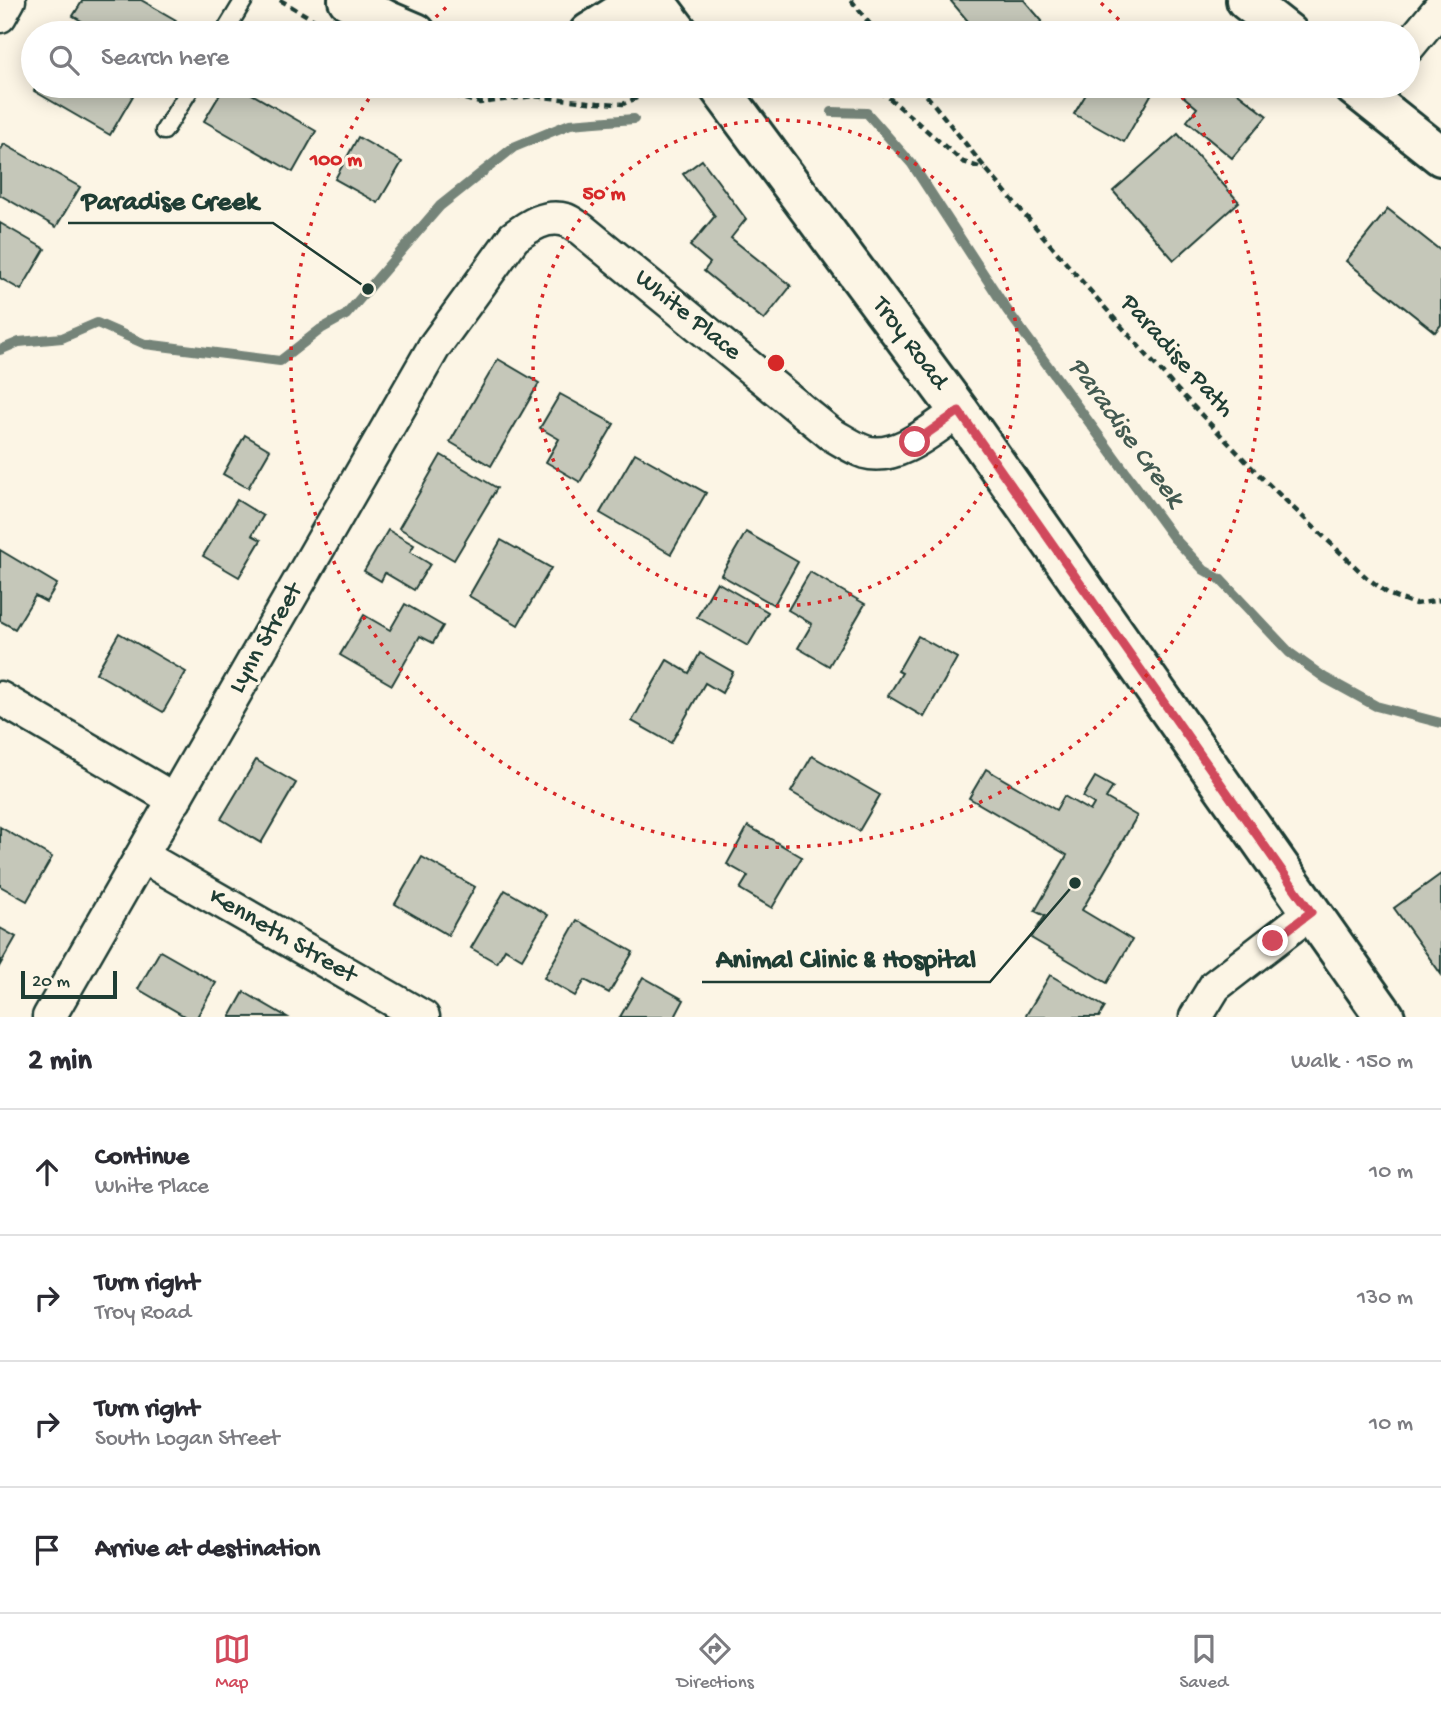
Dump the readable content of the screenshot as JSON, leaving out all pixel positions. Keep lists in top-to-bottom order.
{
  "streets": {
    "main road": ["Troy Road"],
    "street": ["White Place", "Lynn Street", "Kenneth Street"],
    "path": ["Paradise Path"]
  },
  "crossings": [
    ["White Place", "Troy Road"],
    ["White Place", "Lynn Street"],
    ["Lynn Street", "Kenneth Street"]
  ],
  "water": ["Paradise Creek"],
  "places": ["Paradise Creek", "Animal Clinic & Hospital"],
  "scale_bar": "20 m",
  "page": {
    "search": "Search here",
    "scale": "20 m",
    "heading": ["2 min", "Walk · 150 m"],
    "list": [
      ["Continue", "White Place", "10 m"],
      ["Turn right", "Troy Road", "130 m"],
      ["Turn right", "South Logan Street", "10 m"],
      "Arrive at destination"
    ],
    "nav": ["Map", "Directions", "Saved"]
  },
  "rings": ["100 m", "50 m"]
}
